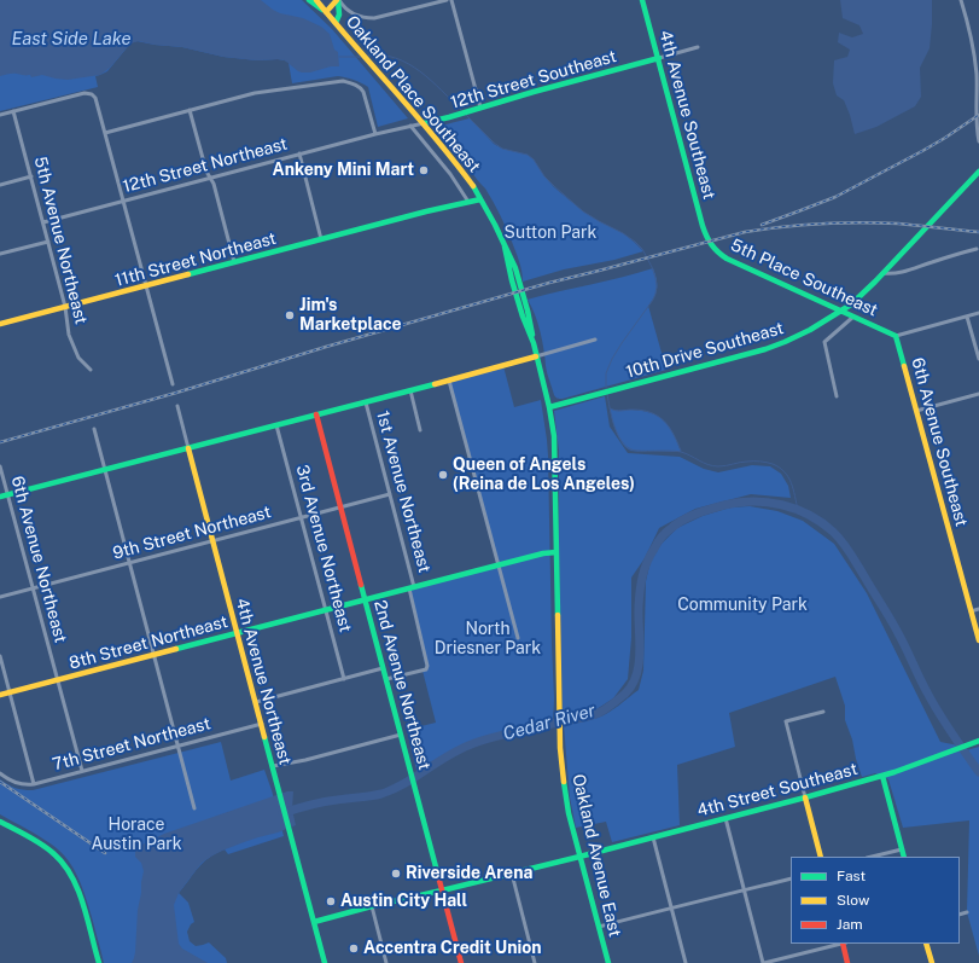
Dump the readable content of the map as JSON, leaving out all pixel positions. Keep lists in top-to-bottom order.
{
  "streets": {
    "street": [
      "12th Street Southeast",
      "Oakland Place Southeast",
      "4th Avenue Southeast",
      "12th Street Northeast",
      "5th Avenue Northeast",
      "11th Street Northeast",
      "5th Place Southeast",
      "10th Drive Southeast",
      "6th Avenue Southeast",
      "1st Avenue Northeast",
      "9th Street Northeast",
      "3rd Avenue Northeast",
      "6th Avenue Northeast",
      "8th Street Northeast",
      "4th Avenue Northeast",
      "2nd Avenue Northeast",
      "7th Street Northeast",
      "4th Street Southeast",
      "Oakland Avenue East"
    ]
  },
  "crossings": [
    ["12th Street Southeast", "Oakland Place Southeast"],
    ["12th Street Southeast", "4th Avenue Southeast"],
    ["12th Street Southeast", "12th Street Northeast"],
    ["Oakland Place Southeast", "11th Street Northeast"],
    ["Oakland Place Southeast", "10th Drive Southeast"],
    ["Oakland Place Southeast", "8th Street Northeast"],
    ["Oakland Place Southeast", "Oakland Avenue East"],
    ["4th Avenue Southeast", "5th Place Southeast"],
    ["12th Street Northeast", "5th Avenue Northeast"],
    ["5th Avenue Northeast", "11th Street Northeast"],
    ["5th Place Southeast", "10th Drive Southeast"],
    ["5th Place Southeast", "6th Avenue Southeast"],
    ["1st Avenue Northeast", "9th Street Northeast"],
    ["1st Avenue Northeast", "8th Street Northeast"],
    ["1st Avenue Northeast", "2nd Avenue Northeast"],
    ["9th Street Northeast", "3rd Avenue Northeast"],
    ["9th Street Northeast", "6th Avenue Northeast"],
    ["9th Street Northeast", "4th Avenue Northeast"],
    ["9th Street Northeast", "2nd Avenue Northeast"],
    ["3rd Avenue Northeast", "8th Street Northeast"],
    ["6th Avenue Northeast", "8th Street Northeast"],
    ["6th Avenue Northeast", "7th Street Northeast"],
    ["8th Street Northeast", "4th Avenue Northeast"],
    ["8th Street Northeast", "2nd Avenue Northeast"],
    ["8th Street Northeast", "Oakland Avenue East"],
    ["4th Avenue Northeast", "7th Street Northeast"],
    ["4th Avenue Northeast", "4th Street Southeast"],
    ["2nd Avenue Northeast", "4th Street Southeast"],
    ["4th Street Southeast", "Oakland Avenue East"]
  ],
  "water": ["East Side Lake", "Cedar River"],
  "parks": [
    "Sutton Park",
    "Community Park",
    "North Driesner Park",
    "Horace Austin Park"
  ],
  "places": [
    "Ankeny Mini Mart",
    "Jim's Marketplace",
    "Queen of Angels (Reina de Los Angeles)",
    "Riverside Arena",
    "Austin City Hall",
    "Accentra Credit Union"
  ],
  "legend": ["Fast", "Slow", "Jam"]
}
